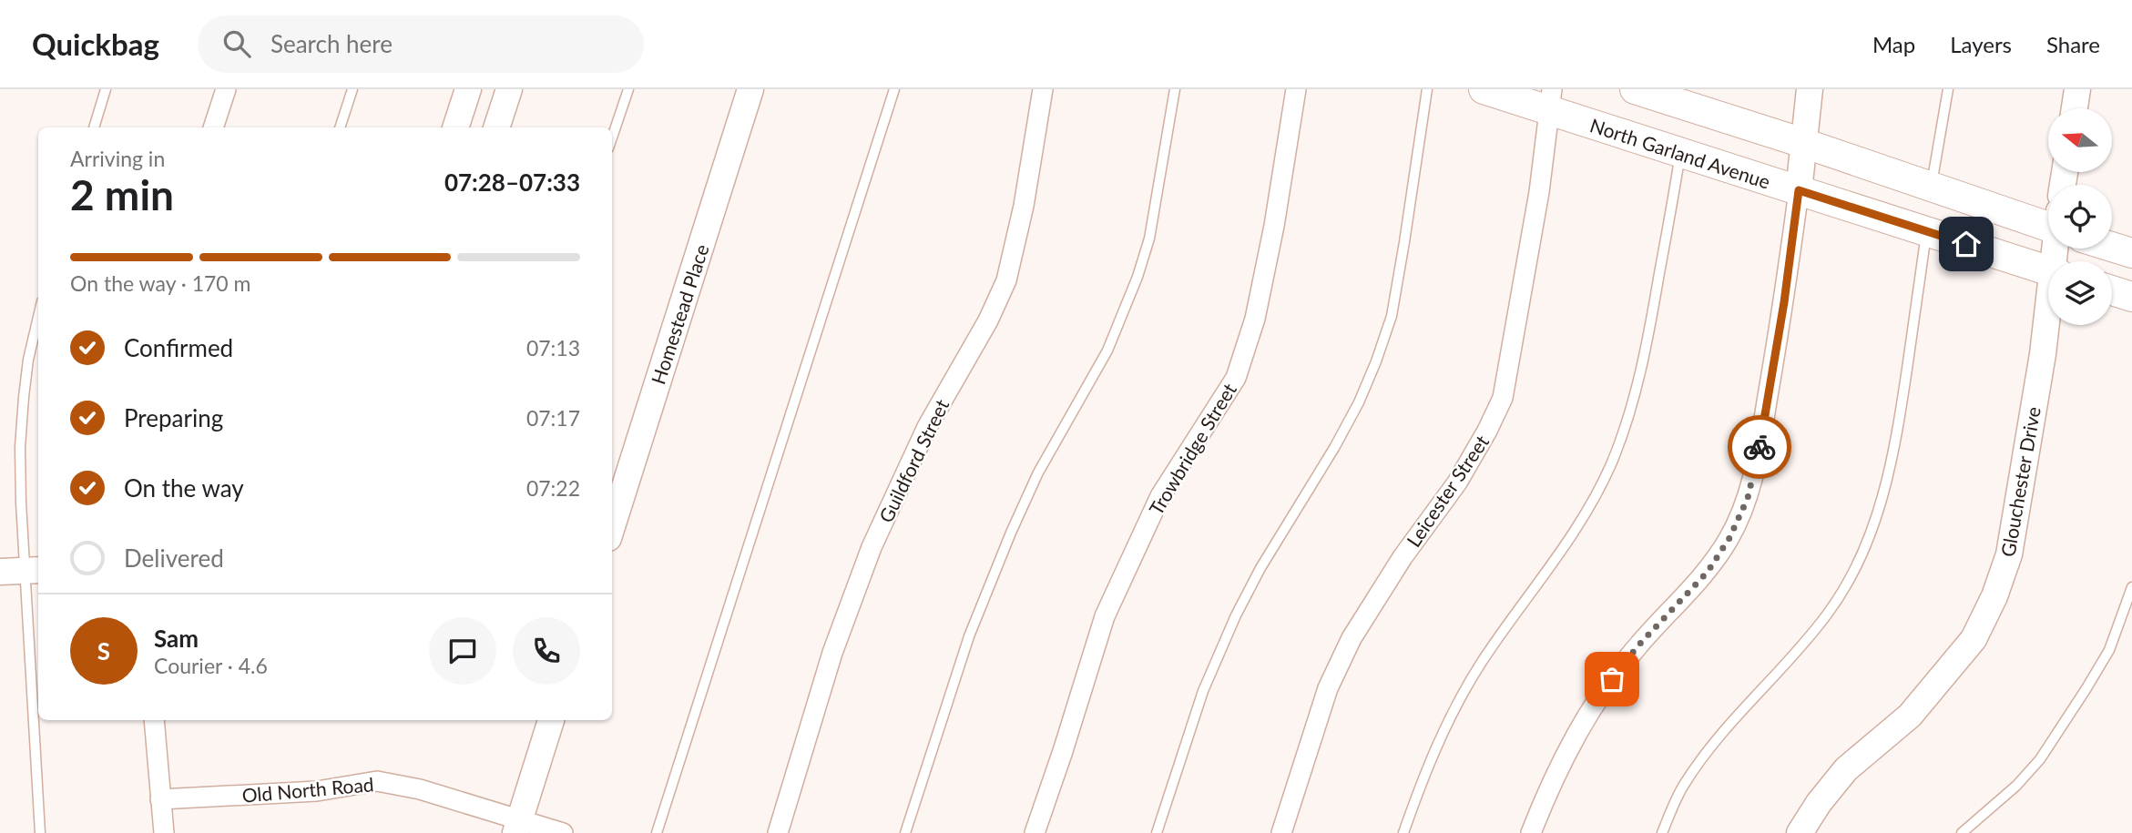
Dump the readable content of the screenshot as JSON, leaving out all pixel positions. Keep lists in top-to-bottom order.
{
  "streets": {
    "main road": ["North Garland Avenue"],
    "street": [
      "Homestead Place",
      "Trowbridge Street",
      "Guildford Street",
      "Glouchester Drive",
      "Leicester Street",
      "Old North Road"
    ]
  },
  "crossings": [
    ["North Garland Avenue", "Leicester Street"]
  ],
  "north": "left",
  "page": {
    "header": "Quickbag",
    "search": "Search here",
    "nav": ["Map", "Layers", "Share"],
    "heading": ["2 min", "Arriving in", "07:28–07:33"],
    "panel": ["Sam", "Courier · 4.6"],
    "bar": "On the way · 170 m",
    "list": [
      ["Confirmed", "07:13"],
      ["Preparing", "07:17"],
      ["On the way", "07:22"],
      "Delivered"
    ],
    "round": "S"
  }
}
